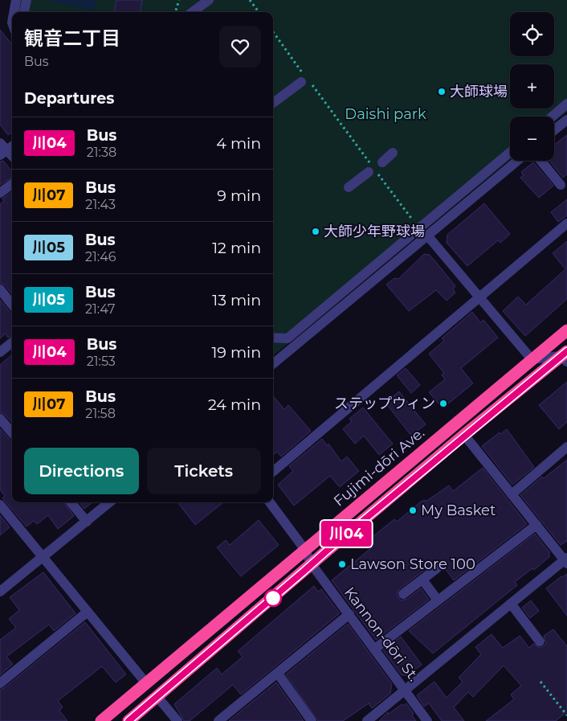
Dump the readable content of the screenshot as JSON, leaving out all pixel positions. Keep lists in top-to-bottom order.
{
  "streets": {
    "highway": ["Fujimi-dōri Ave."],
    "street": ["Kannon-dōri St."]
  },
  "crossings": [
    ["Fujimi-dōri Ave.", "Kannon-dōri St."]
  ],
  "parks": ["Daishi park"],
  "places": [
    "大師球場",
    "大師少年野球場",
    "ステップウィン",
    "My Basket",
    "Lawson Store 100"
  ],
  "lines": ["bus line 川04"],
  "page": {
    "on_map": "川04",
    "map_buttons": ["+", "−"],
    "heading": [
      ["観音二丁目", "Bus"],
      "Departures"
    ],
    "list": [
      {
        "mark": "川04",
        "name": "Bus",
        "note": "21:38",
        "value": "4 min"
      },
      {
        "mark": "川07",
        "name": "Bus",
        "note": "21:43",
        "value": "9 min"
      },
      {
        "mark": "川05",
        "name": "Bus",
        "note": "21:46",
        "value": "12 min"
      },
      {
        "mark": "川05",
        "name": "Bus",
        "note": "21:47",
        "value": "13 min"
      },
      {
        "mark": "川04",
        "name": "Bus",
        "note": "21:53",
        "value": "19 min"
      },
      {
        "mark": "川07",
        "name": "Bus",
        "note": "21:58",
        "value": "24 min"
      }
    ],
    "buttons": ["Directions", "Tickets"]
  }
}
